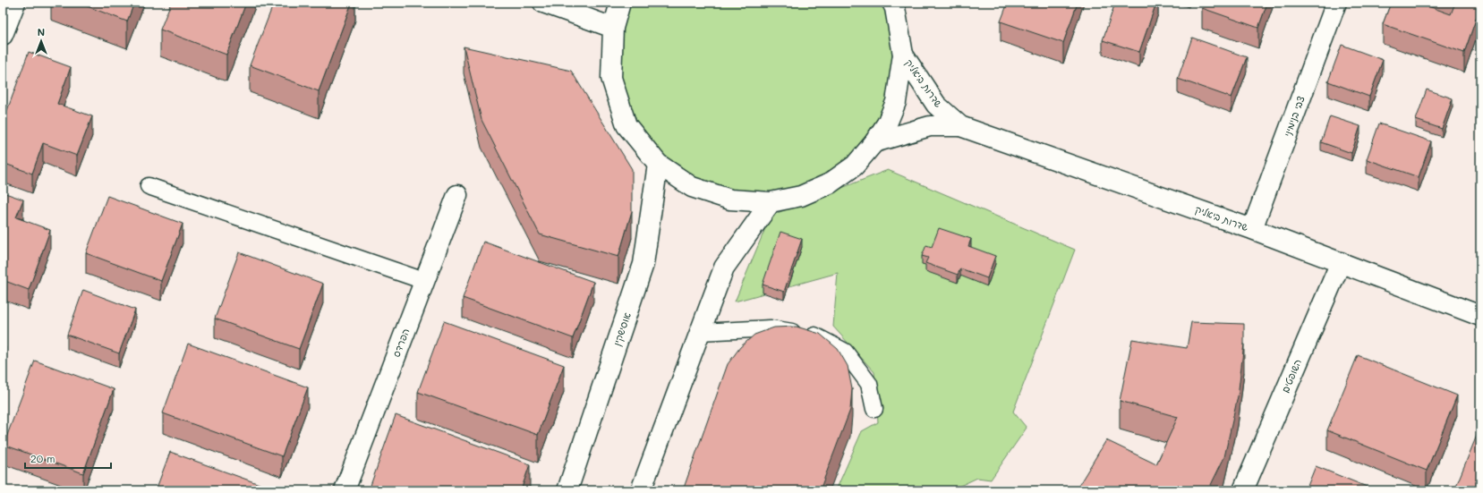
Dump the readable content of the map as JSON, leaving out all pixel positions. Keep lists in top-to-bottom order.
{
  "streets": {
    "street": [
      "שדרות ביאליק",
      "צבי בנימיני",
      "אוסישקין",
      "הפרדס",
      "השופטים"
    ]
  },
  "crossings": [
    ["שדרות ביאליק", "צבי בנימיני"],
    ["שדרות ביאליק", "השופטים"]
  ],
  "scale_bar": "20 m",
  "north": "top"
}
